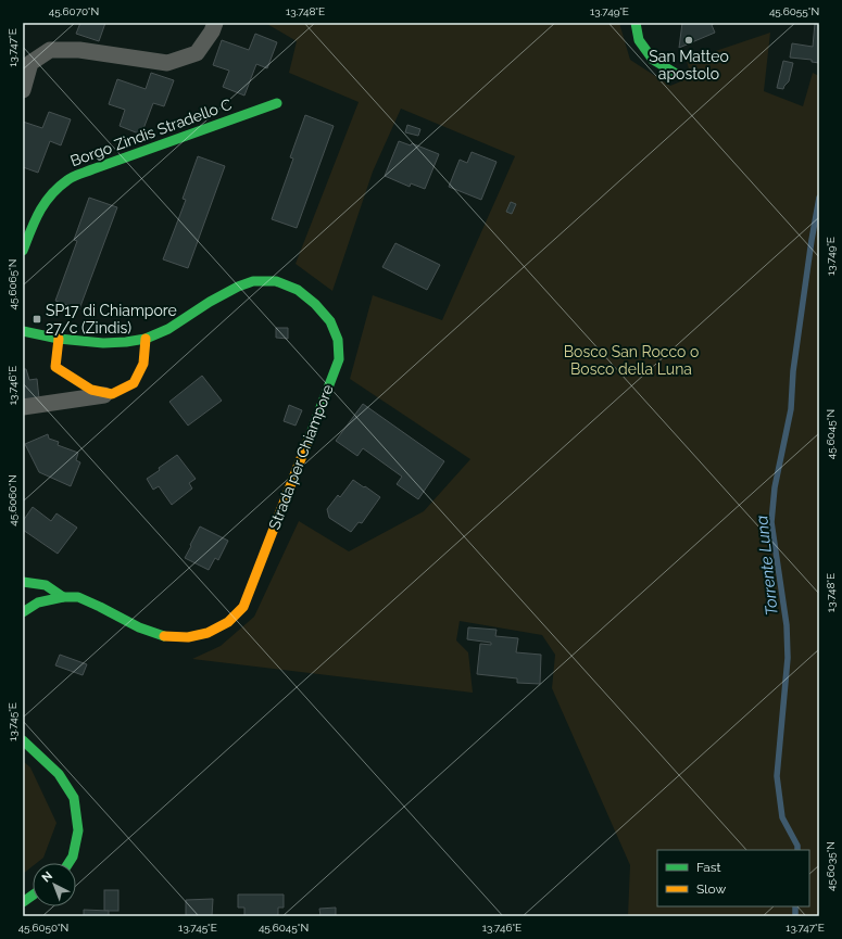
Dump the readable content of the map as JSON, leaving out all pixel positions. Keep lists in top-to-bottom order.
{
  "streets": {
    "street": ["Borgo Zindis Stradello C", "Strada per Chiampore"]
  },
  "water": ["Torrente Luna"],
  "parks": ["Bosco San Rocco o Bosco della Luna"],
  "places": {
    "other": ["San Matteo apostolo"],
    "transit": ["SP17 di Chiampore 27/c (Zindis)"]
  },
  "legend": ["Fast", "Slow"],
  "north": "top left",
  "coordinates": [
    "45.6070°N",
    "13.748°E",
    "13.749°E",
    "45.6055°N",
    "13.747°E",
    "45.6065°N",
    "13.746°E",
    "45.6045°N",
    "45.6060°N",
    "13.745°E",
    "45.6035°N",
    "45.6050°N"
  ]
}
